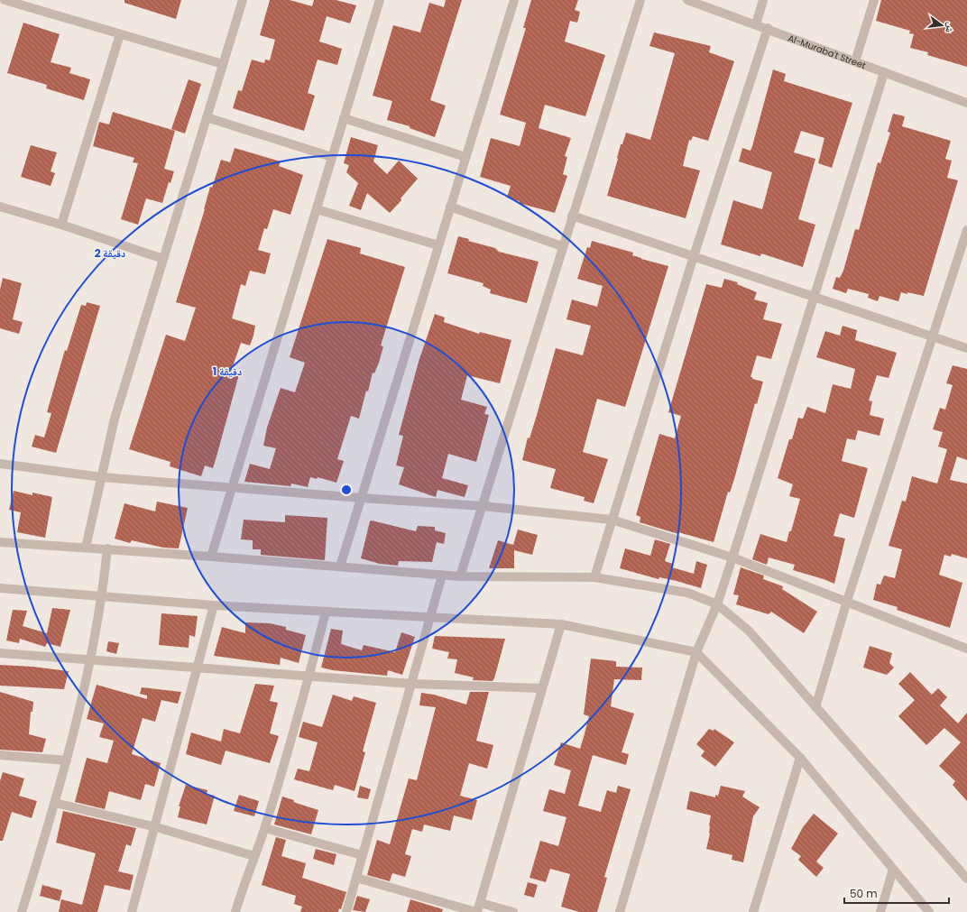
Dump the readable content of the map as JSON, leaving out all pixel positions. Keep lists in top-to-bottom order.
{
  "streets": {
    "street": ["Al-Muraba't Street"]
  },
  "scale_bar": "50 m",
  "north": "right",
  "rings": ["2 دقيقة", "1 دقيقة"]
}
